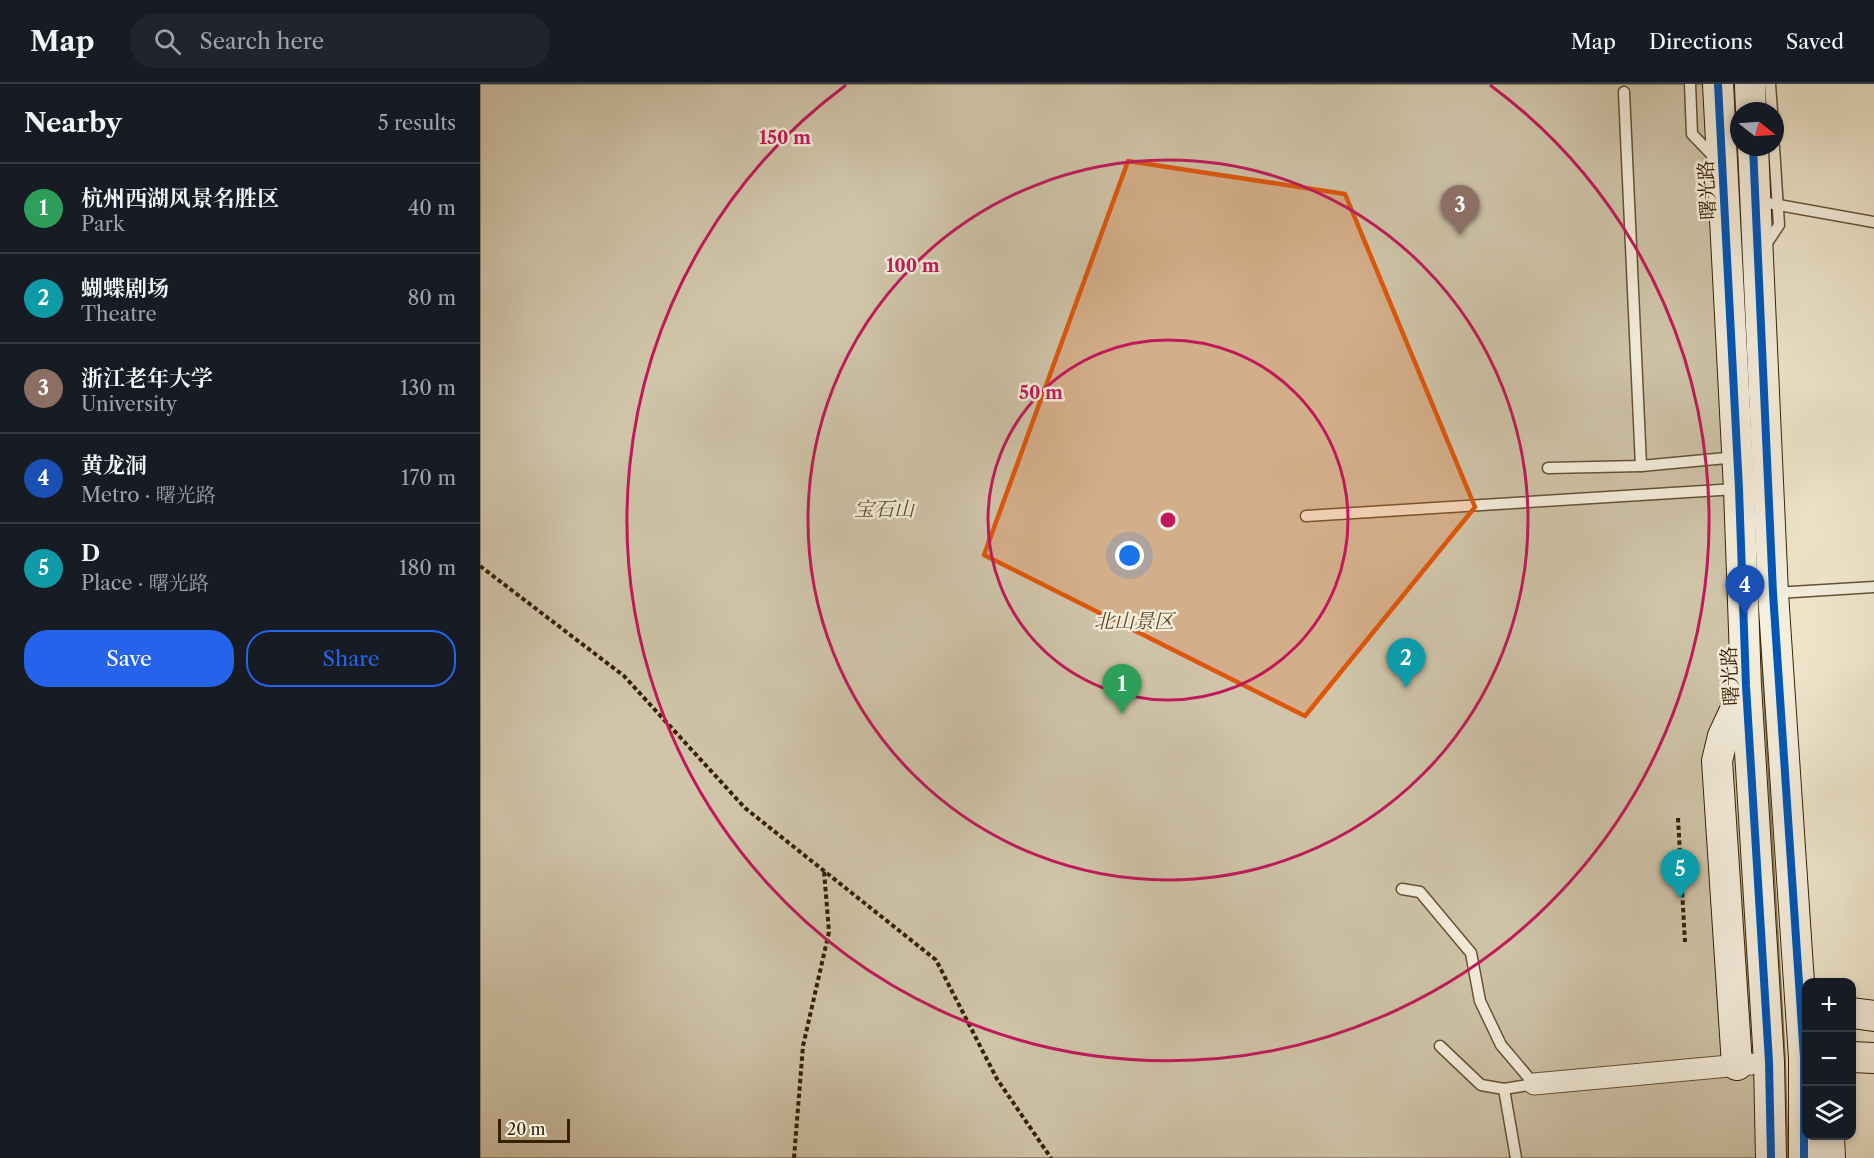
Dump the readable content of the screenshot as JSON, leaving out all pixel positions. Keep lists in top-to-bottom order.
{
  "streets": {
    "main road": ["曙光路"]
  },
  "parks": ["宝石山", "北山景区"],
  "scale_bar": "20 m",
  "north": "right",
  "page": {
    "header": "Map",
    "search": "Search here",
    "nav": ["Map", "Directions", "Saved"],
    "heading": ["Nearby", "5 results"],
    "list": [
      {
        "mark": "1",
        "name": "杭州西湖风景名胜区",
        "note": "Park",
        "value": "40 m"
      },
      {
        "mark": "2",
        "name": "蝴蝶剧场",
        "note": "Theatre",
        "value": "80 m"
      },
      {
        "mark": "3",
        "name": "浙江老年大学",
        "note": "University",
        "value": "130 m"
      },
      {
        "mark": "4",
        "name": "黄龙洞",
        "note": "Metro · 曙光路",
        "value": "170 m"
      },
      {
        "mark": "5",
        "name": "D",
        "note": "Place · 曙光路",
        "value": "180 m"
      }
    ],
    "pins": [
      "3",
      "4",
      "2",
      "1",
      "5"
    ],
    "buttons": ["Save", "Share"],
    "map_buttons": ["+", "−"],
    "scale": "20 m"
  },
  "rings": ["150 m", "100 m", "50 m"]
}
